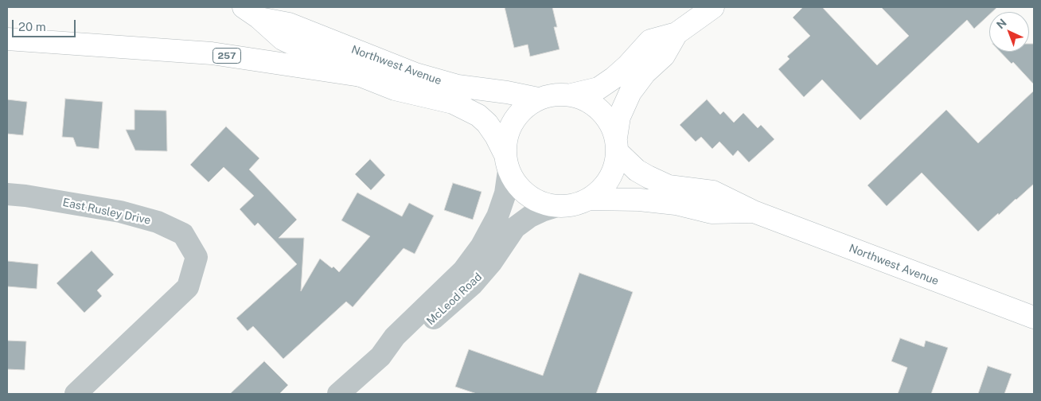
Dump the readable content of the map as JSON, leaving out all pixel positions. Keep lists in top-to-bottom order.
{
  "streets": {
    "main road": ["257", "Northwest Avenue"],
    "street": ["East Rusley Drive", "McLeod Road"]
  },
  "crossings": [
    ["257", "Northwest Avenue"],
    ["Northwest Avenue", "McLeod Road"]
  ],
  "scale_bar": "20 m",
  "north": "top left"
}
